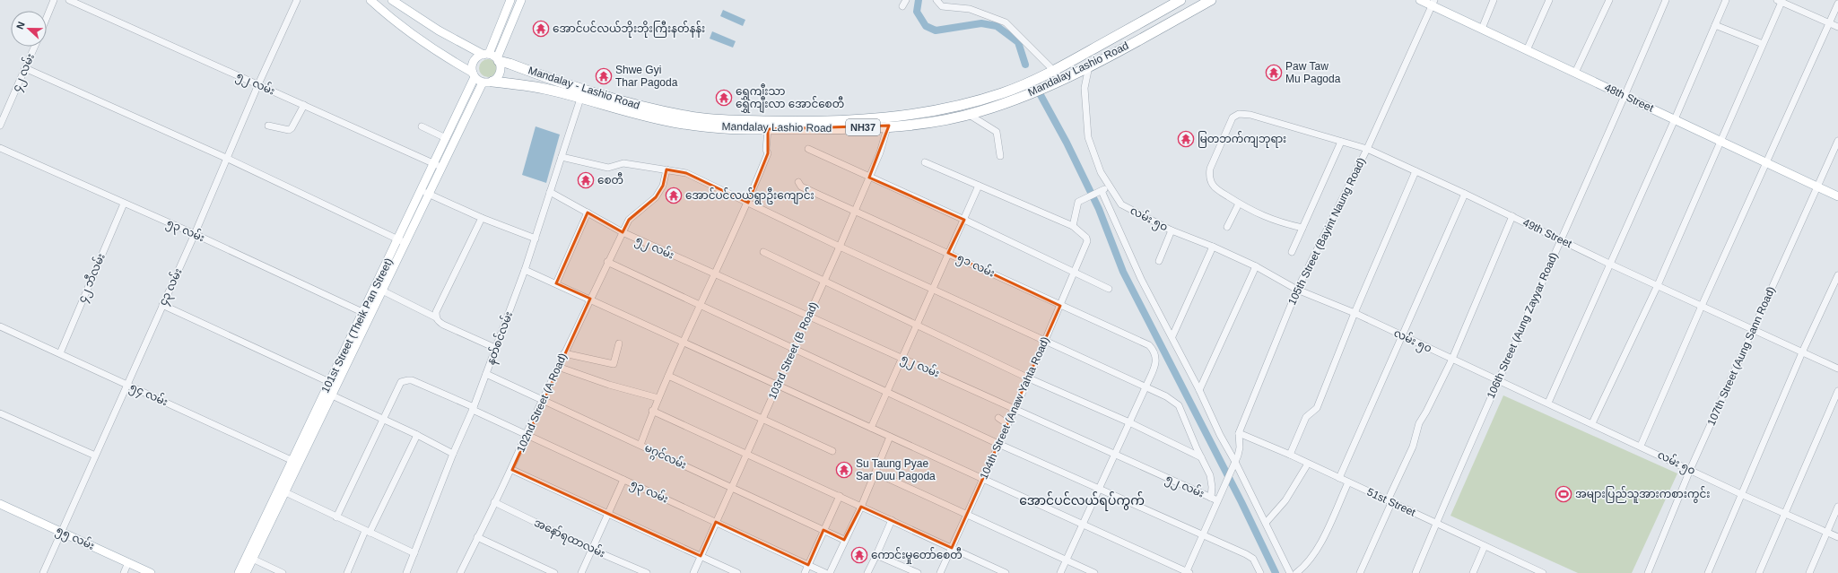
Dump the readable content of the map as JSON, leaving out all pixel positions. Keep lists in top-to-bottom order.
{
  "streets": {
    "highway": ["Mandalay Lashio Road", "Mandalay - Lashio Road", "NH37"],
    "main road": ["48th Street", "101st Street (Theik Pan Street)", "၅၅ လမ်း"],
    "street": [
      "၄၂ လမ်း",
      "၅၂ လမ်း",
      "လမ်း ၅၀",
      "၅၃ လမ်း",
      "105th Street (Bayint Naung Road)",
      "49th Street",
      "၅၁ လမ်း",
      "၄၂ ဘီလမ်း",
      "၄၃ လမ်း",
      "106th Street (Aung Zayyar Road)",
      "နတ်စင်လမ်း",
      "103rd Street (B Road)",
      "107th Street (Aung Sann Road)",
      "၅၄ လမ်း",
      "102nd Street (A Road)",
      "104th Street (Anaw Yahta Road)",
      "မဂ္ဂင်လမ်း",
      "51st Street",
      "အနော်ရထာလမ်း"
    ]
  },
  "crossings": [
    ["Mandalay Lashio Road", "Mandalay - Lashio Road"],
    ["Mandalay Lashio Road", "လမ်း ၅၀"],
    ["Mandalay Lashio Road", "101st Street (Theik Pan Street)"],
    ["Mandalay Lashio Road", "နတ်စင်လမ်း"],
    ["Mandalay Lashio Road", "103rd Street (B Road)"],
    ["၅၂ လမ်း", "105th Street (Bayint Naung Road)"],
    ["၅၂ လမ်း", "၄၃ လမ်း"],
    ["၅၂ လမ်း", "101st Street (Theik Pan Street)"],
    ["၅၂ လမ်း", "နတ်စင်လမ်း"],
    ["၅၂ လမ်း", "103rd Street (B Road)"],
    ["၅၂ လမ်း", "102nd Street (A Road)"],
    ["၅၂ လမ်း", "104th Street (Anaw Yahta Road)"],
    ["Mandalay - Lashio Road", "101st Street (Theik Pan Street)"],
    ["Mandalay - Lashio Road", "103rd Street (B Road)"],
    ["48th Street", "105th Street (Bayint Naung Road)"],
    ["48th Street", "106th Street (Aung Zayyar Road)"],
    ["48th Street", "107th Street (Aung Sann Road)"],
    ["လမ်း ၅၀", "105th Street (Bayint Naung Road)"],
    ["လမ်း ၅၀", "106th Street (Aung Zayyar Road)"],
    ["လမ်း ၅၀", "107th Street (Aung Sann Road)"],
    ["၅၃ လမ်း", "၄၂ ဘီလမ်း"],
    ["၅၃ လမ်း", "၄၃ လမ်း"],
    ["၅၃ လမ်း", "101st Street (Theik Pan Street)"],
    ["၅၃ လမ်း", "နတ်စင်လမ်း"],
    ["၅၃ လမ်း", "103rd Street (B Road)"],
    ["၅၃ လမ်း", "102nd Street (A Road)"],
    ["105th Street (Bayint Naung Road)", "49th Street"],
    ["105th Street (Bayint Naung Road)", "51st Street"],
    ["49th Street", "106th Street (Aung Zayyar Road)"],
    ["49th Street", "107th Street (Aung Sann Road)"],
    ["၅၁ လမ်း", "103rd Street (B Road)"],
    ["၅၁ လမ်း", "104th Street (Anaw Yahta Road)"],
    ["၄၂ ဘီလမ်း", "၅၄ လမ်း"],
    ["၄၃ လမ်း", "၅၄ လမ်း"],
    ["၄၃ လမ်း", "၅၅ လမ်း"],
    ["101st Street (Theik Pan Street)", "၅၄ လမ်း"],
    ["106th Street (Aung Zayyar Road)", "51st Street"],
    ["နတ်စင်လမ်း", "မဂ္ဂင်လမ်း"],
    ["103rd Street (B Road)", "မဂ္ဂင်လမ်း"],
    ["102nd Street (A Road)", "မဂ္ဂင်လမ်း"],
    ["102nd Street (A Road)", "အနော်ရထာလမ်း"]
  ],
  "districts": ["အောင်ပင်လယ်ရပ်ကွက်"],
  "places": {
    "temple": [
      "အောင်ပင်လယ်ဘိုးဘိုးကြီးနတ်နန်း",
      "Paw Taw Mu Pagoda",
      "Shwe Gyi Thar Pagoda",
      "ရွှေကျီးသာ ရွှေကျီးလာ အောင်စေတီ",
      "မြတဘက်ကျဘုရား",
      "စေတီ",
      "အောင်ပင်လယ်ရွာဦးကျောင်း",
      "Su Taung Pyae Sar Duu Pagoda",
      "ကောင်းမှုတော်စေတီ"
    ],
    "sports": ["အများပြည်သူအားကစားကွင်း"]
  },
  "north": "left"
}
